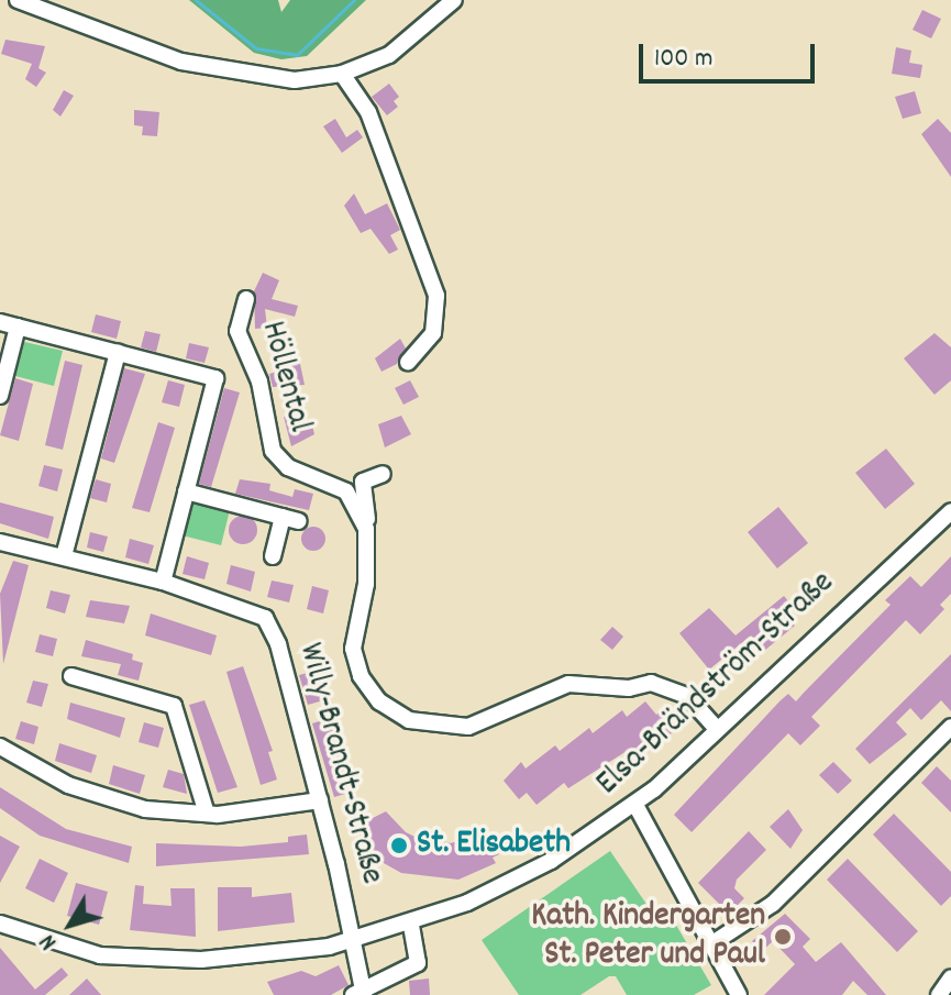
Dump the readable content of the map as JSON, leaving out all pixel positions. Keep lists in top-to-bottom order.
{
  "streets": {
    "street": ["Höllental", "Elsa-Brändström-Straße", "Willy-Brandt-Straße"]
  },
  "crossings": [
    ["Höllental", "Elsa-Brändström-Straße"],
    ["Elsa-Brändström-Straße", "Willy-Brandt-Straße"]
  ],
  "places": ["St. Elisabeth", "Kath. Kindergarten St. Peter und Paul"],
  "scale_bar": "100 m",
  "north": "bottom left"
}
